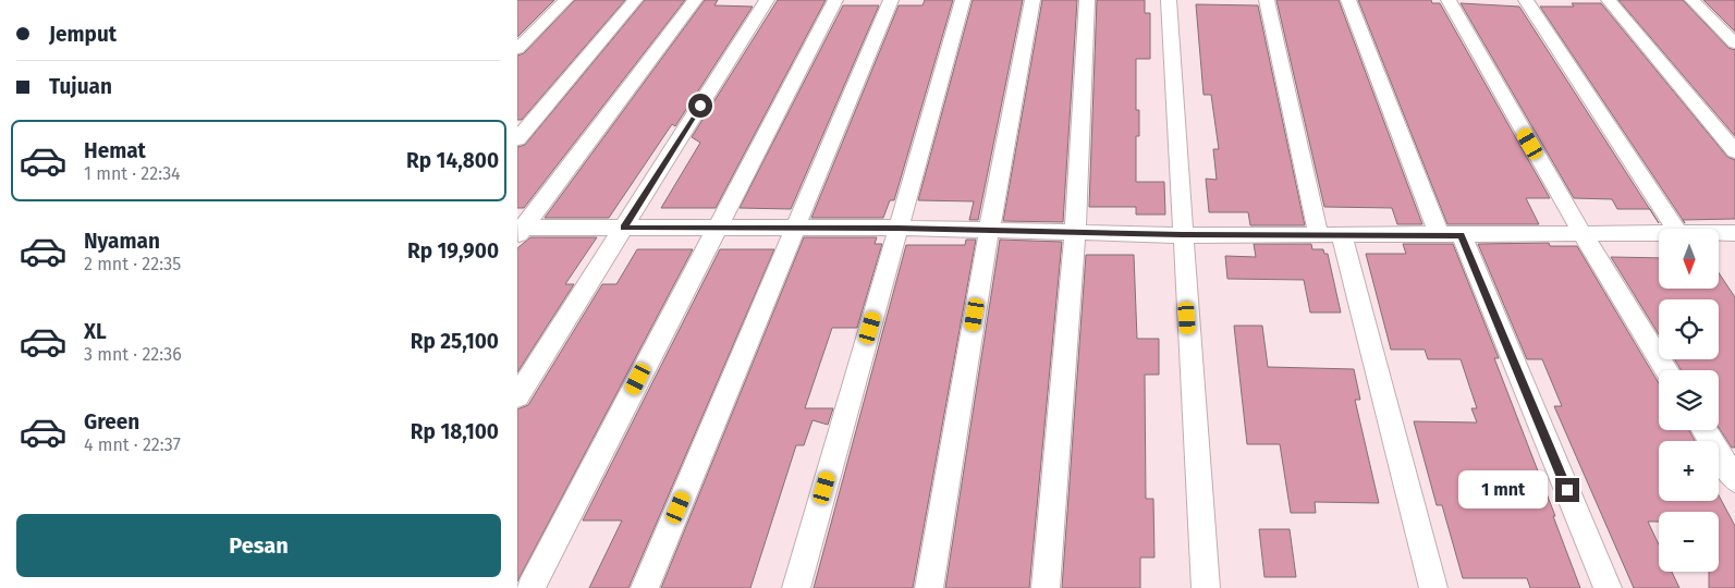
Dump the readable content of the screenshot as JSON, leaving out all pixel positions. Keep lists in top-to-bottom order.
{
  "north": "bottom",
  "page": {
    "banner": ["Jemput", "Tujuan"],
    "list": [
      {
        "name": "Hemat",
        "note": "1 mnt · 22:34",
        "value": "Rp 14,800"
      },
      {
        "name": "Nyaman",
        "note": "2 mnt · 22:35",
        "value": "Rp 19,900"
      },
      {
        "name": "XL",
        "note": "3 mnt · 22:36",
        "value": "Rp 25,100"
      },
      {
        "name": "Green",
        "note": "4 mnt · 22:37",
        "value": "Rp 18,100"
      }
    ],
    "map_buttons": ["+", "−"],
    "bubble": "1 mnt",
    "buttons": "Pesan"
  }
}
